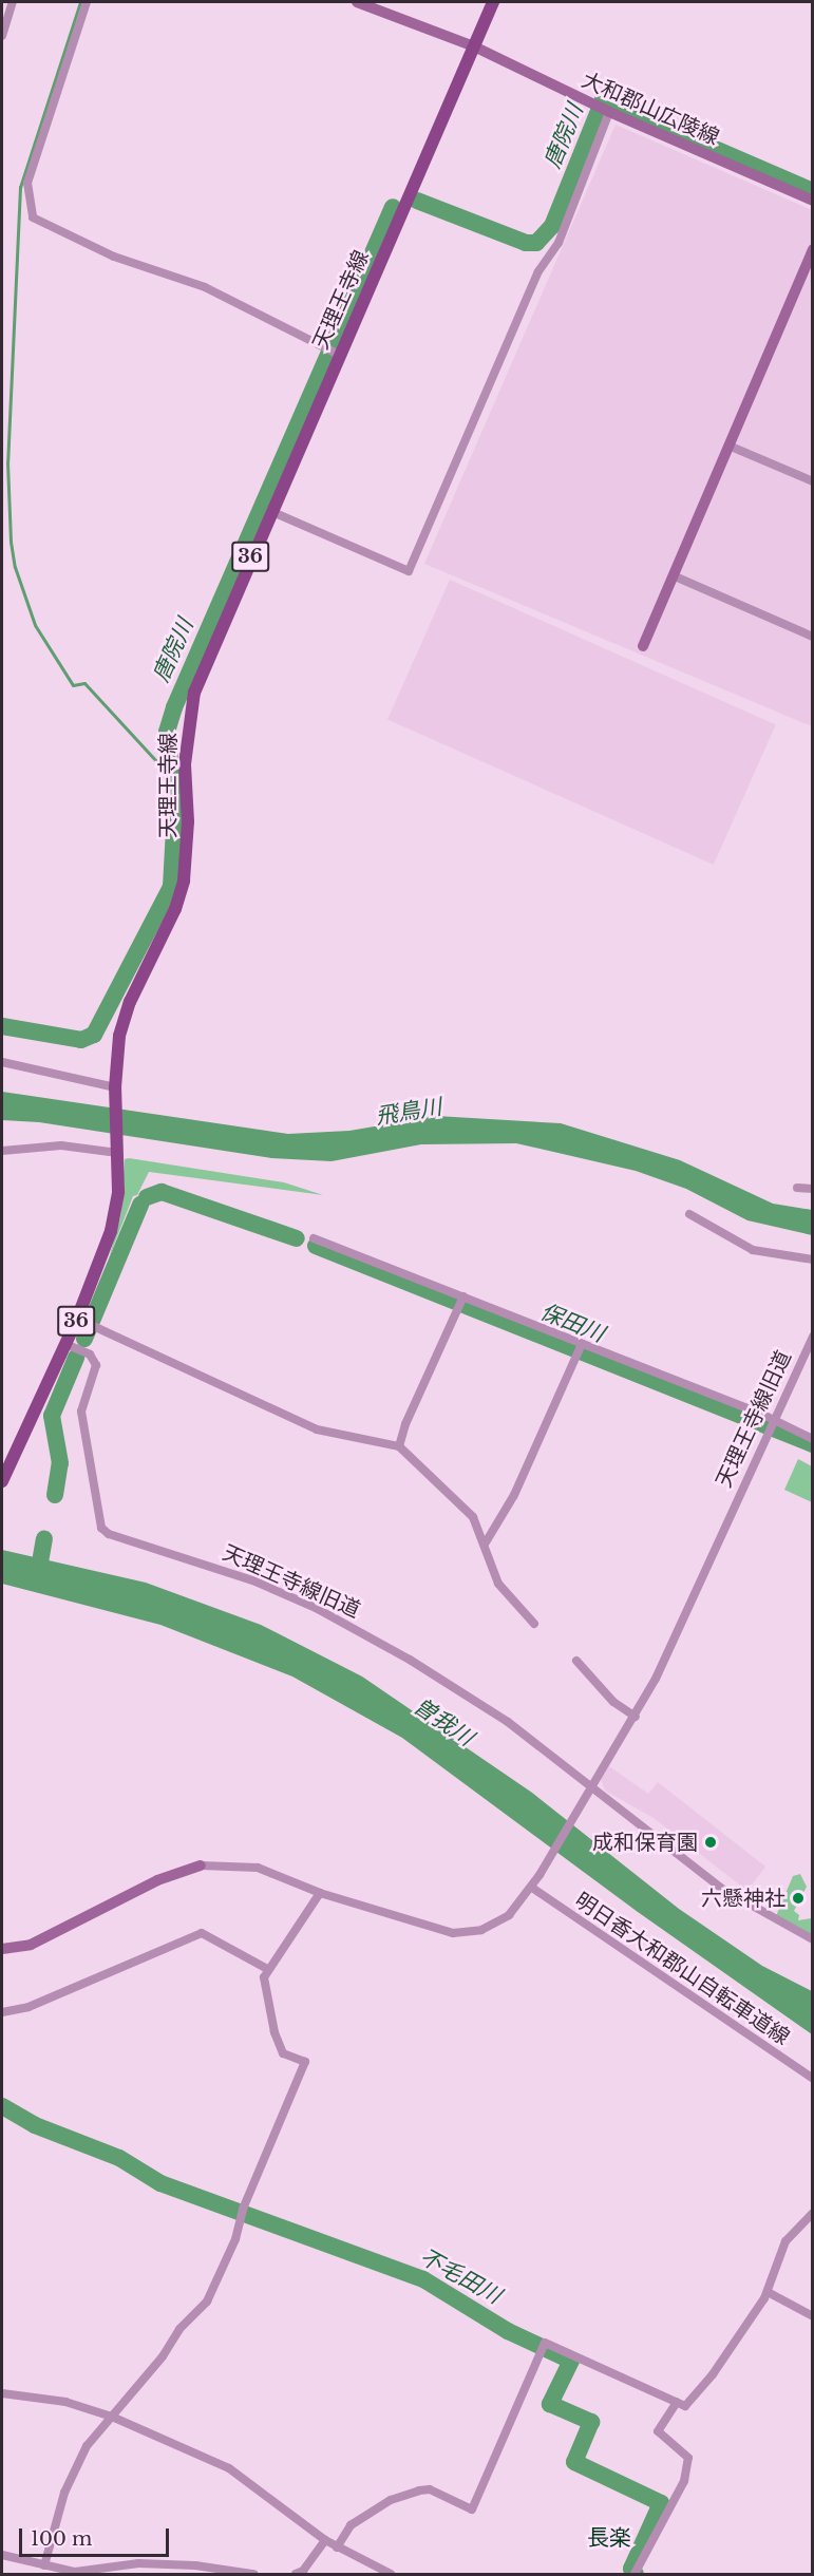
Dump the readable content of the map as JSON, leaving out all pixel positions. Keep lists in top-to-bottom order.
{
  "streets": {
    "main road": ["天理王寺線", "36"],
    "street": ["大和郡山広陵線", "天理王寺線旧道", "明日香大和郡山自転車道線"]
  },
  "crossings": [
    ["大和郡山広陵線", "天理王寺線"],
    ["天理王寺線", "天理王寺線旧道"],
    ["天理王寺線旧道", "明日香大和郡山自転車道線"]
  ],
  "districts": ["長楽"],
  "water": [
    "唐院川",
    "飛鳥川",
    "保田川",
    "曽我川",
    "不毛田川"
  ],
  "places": ["成和保育園", "六懸神社"],
  "scale_bar": "100 m"
}
